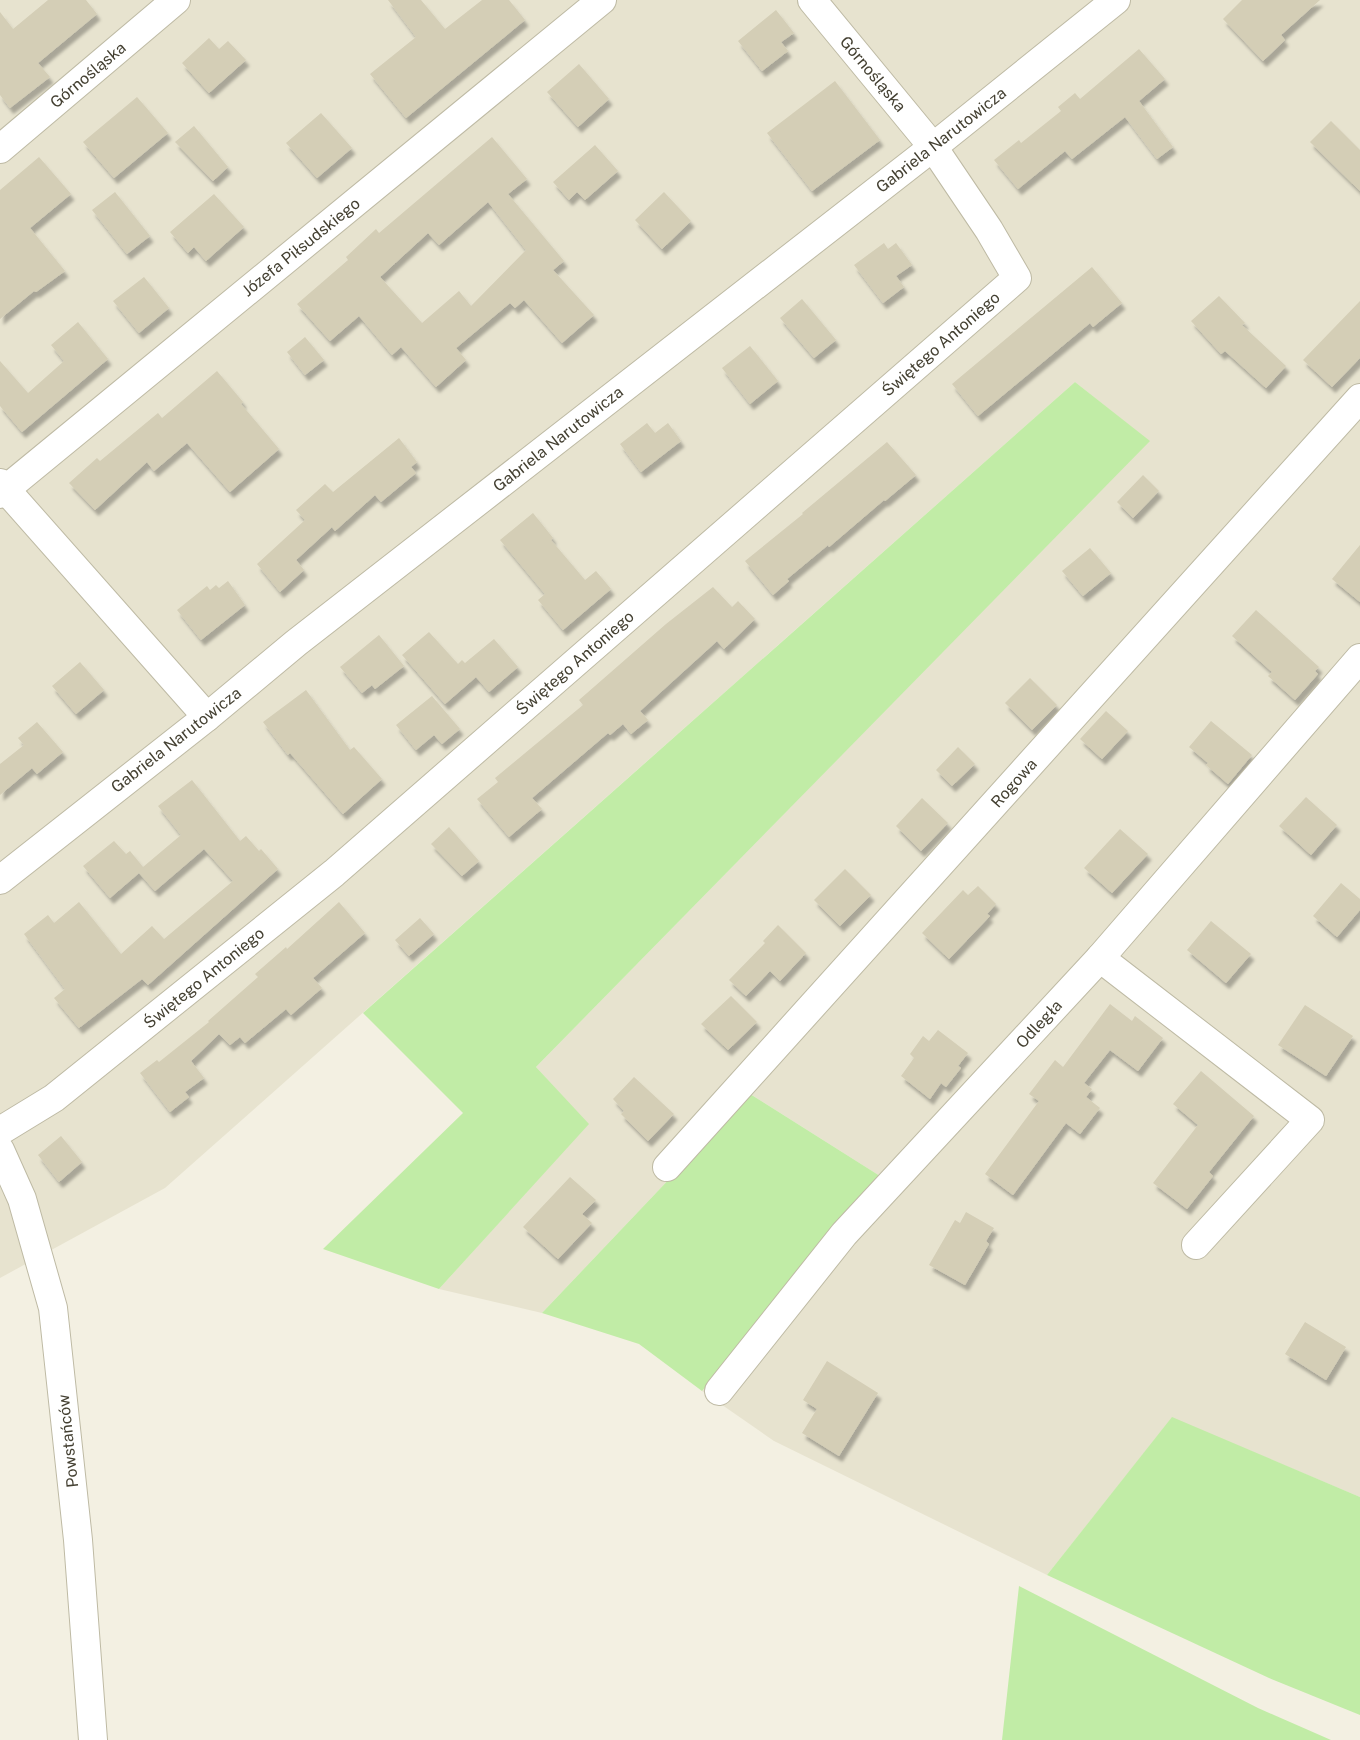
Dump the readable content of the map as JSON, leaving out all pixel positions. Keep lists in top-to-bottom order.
{
  "streets": {
    "street": [
      "Górnośląska",
      "Gabriela Narutowicza",
      "Józefa Piłsudskiego",
      "Świętego Antoniego",
      "Rogowa",
      "Odległa",
      "Powstańców"
    ]
  },
  "crossings": [
    ["Górnośląska", "Gabriela Narutowicza"],
    ["Górnośląska", "Świętego Antoniego"],
    ["Gabriela Narutowicza", "Świętego Antoniego"]
  ]
}
